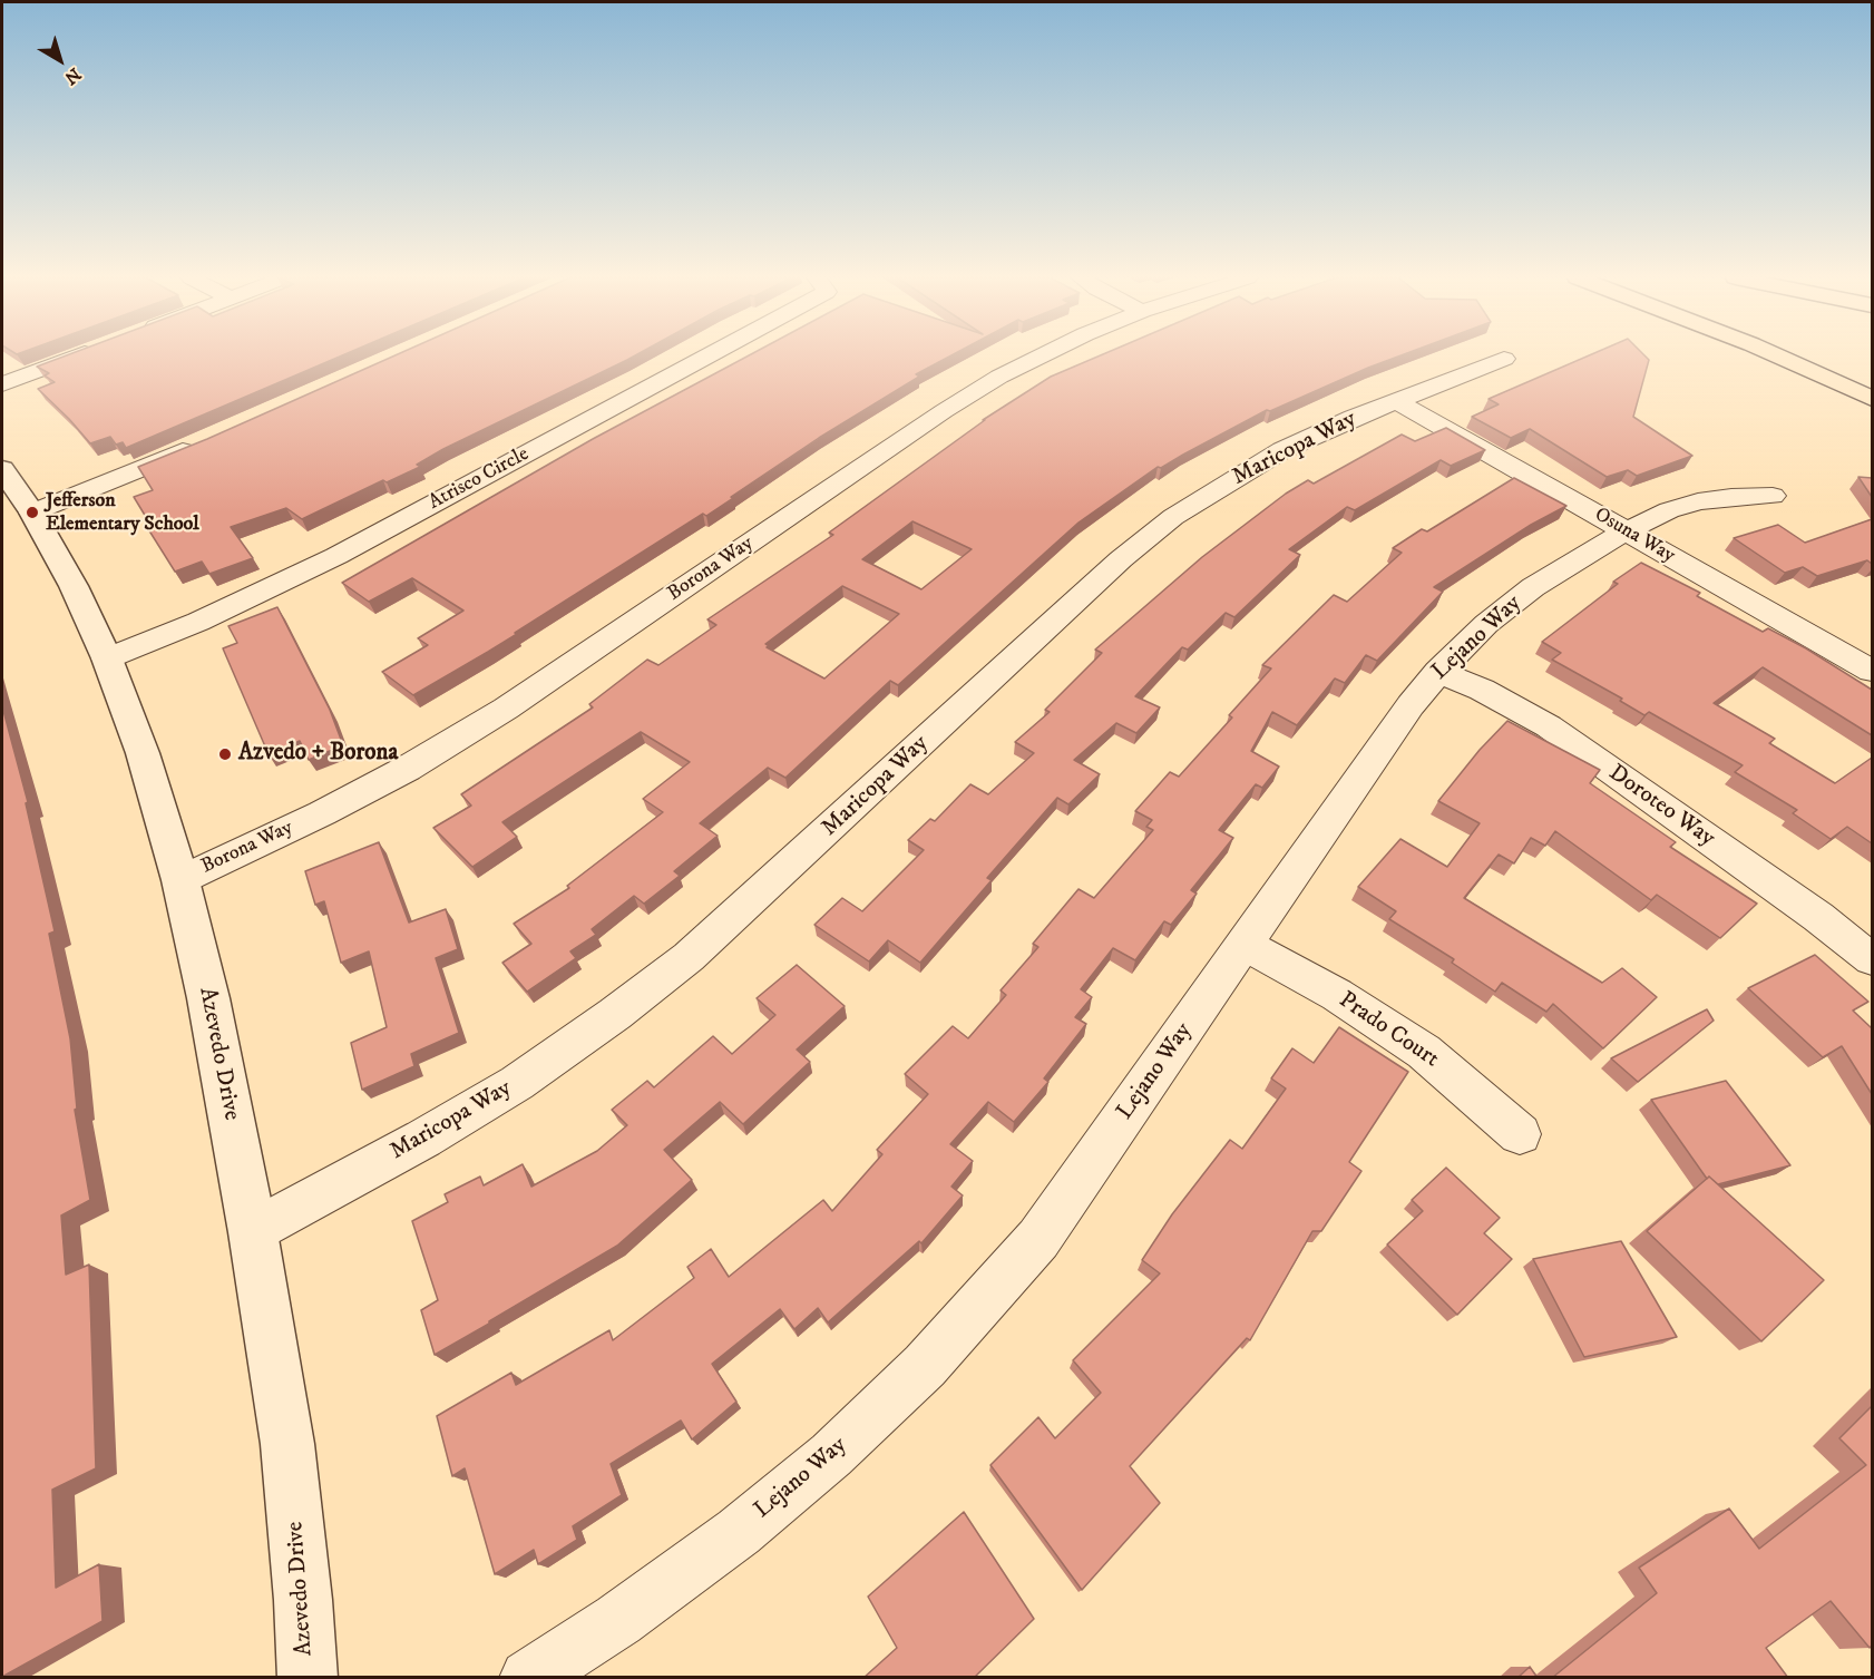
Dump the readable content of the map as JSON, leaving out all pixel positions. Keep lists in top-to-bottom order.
{
  "streets": {
    "street": [
      "Maricopa Way",
      "Atrisco Circle",
      "Osuna Way",
      "Borona Way",
      "Lejano Way",
      "Doroteo Way",
      "Prado Court",
      "Azevedo Drive"
    ]
  },
  "crossings": [
    ["Maricopa Way", "Osuna Way"],
    ["Maricopa Way", "Azevedo Drive"],
    ["Atrisco Circle", "Azevedo Drive"],
    ["Osuna Way", "Lejano Way"],
    ["Borona Way", "Azevedo Drive"],
    ["Lejano Way", "Doroteo Way"],
    ["Lejano Way", "Prado Court"]
  ],
  "places": ["Jefferson Elementary School", "Azvedo + Borona"],
  "north": "bottom right"
}
